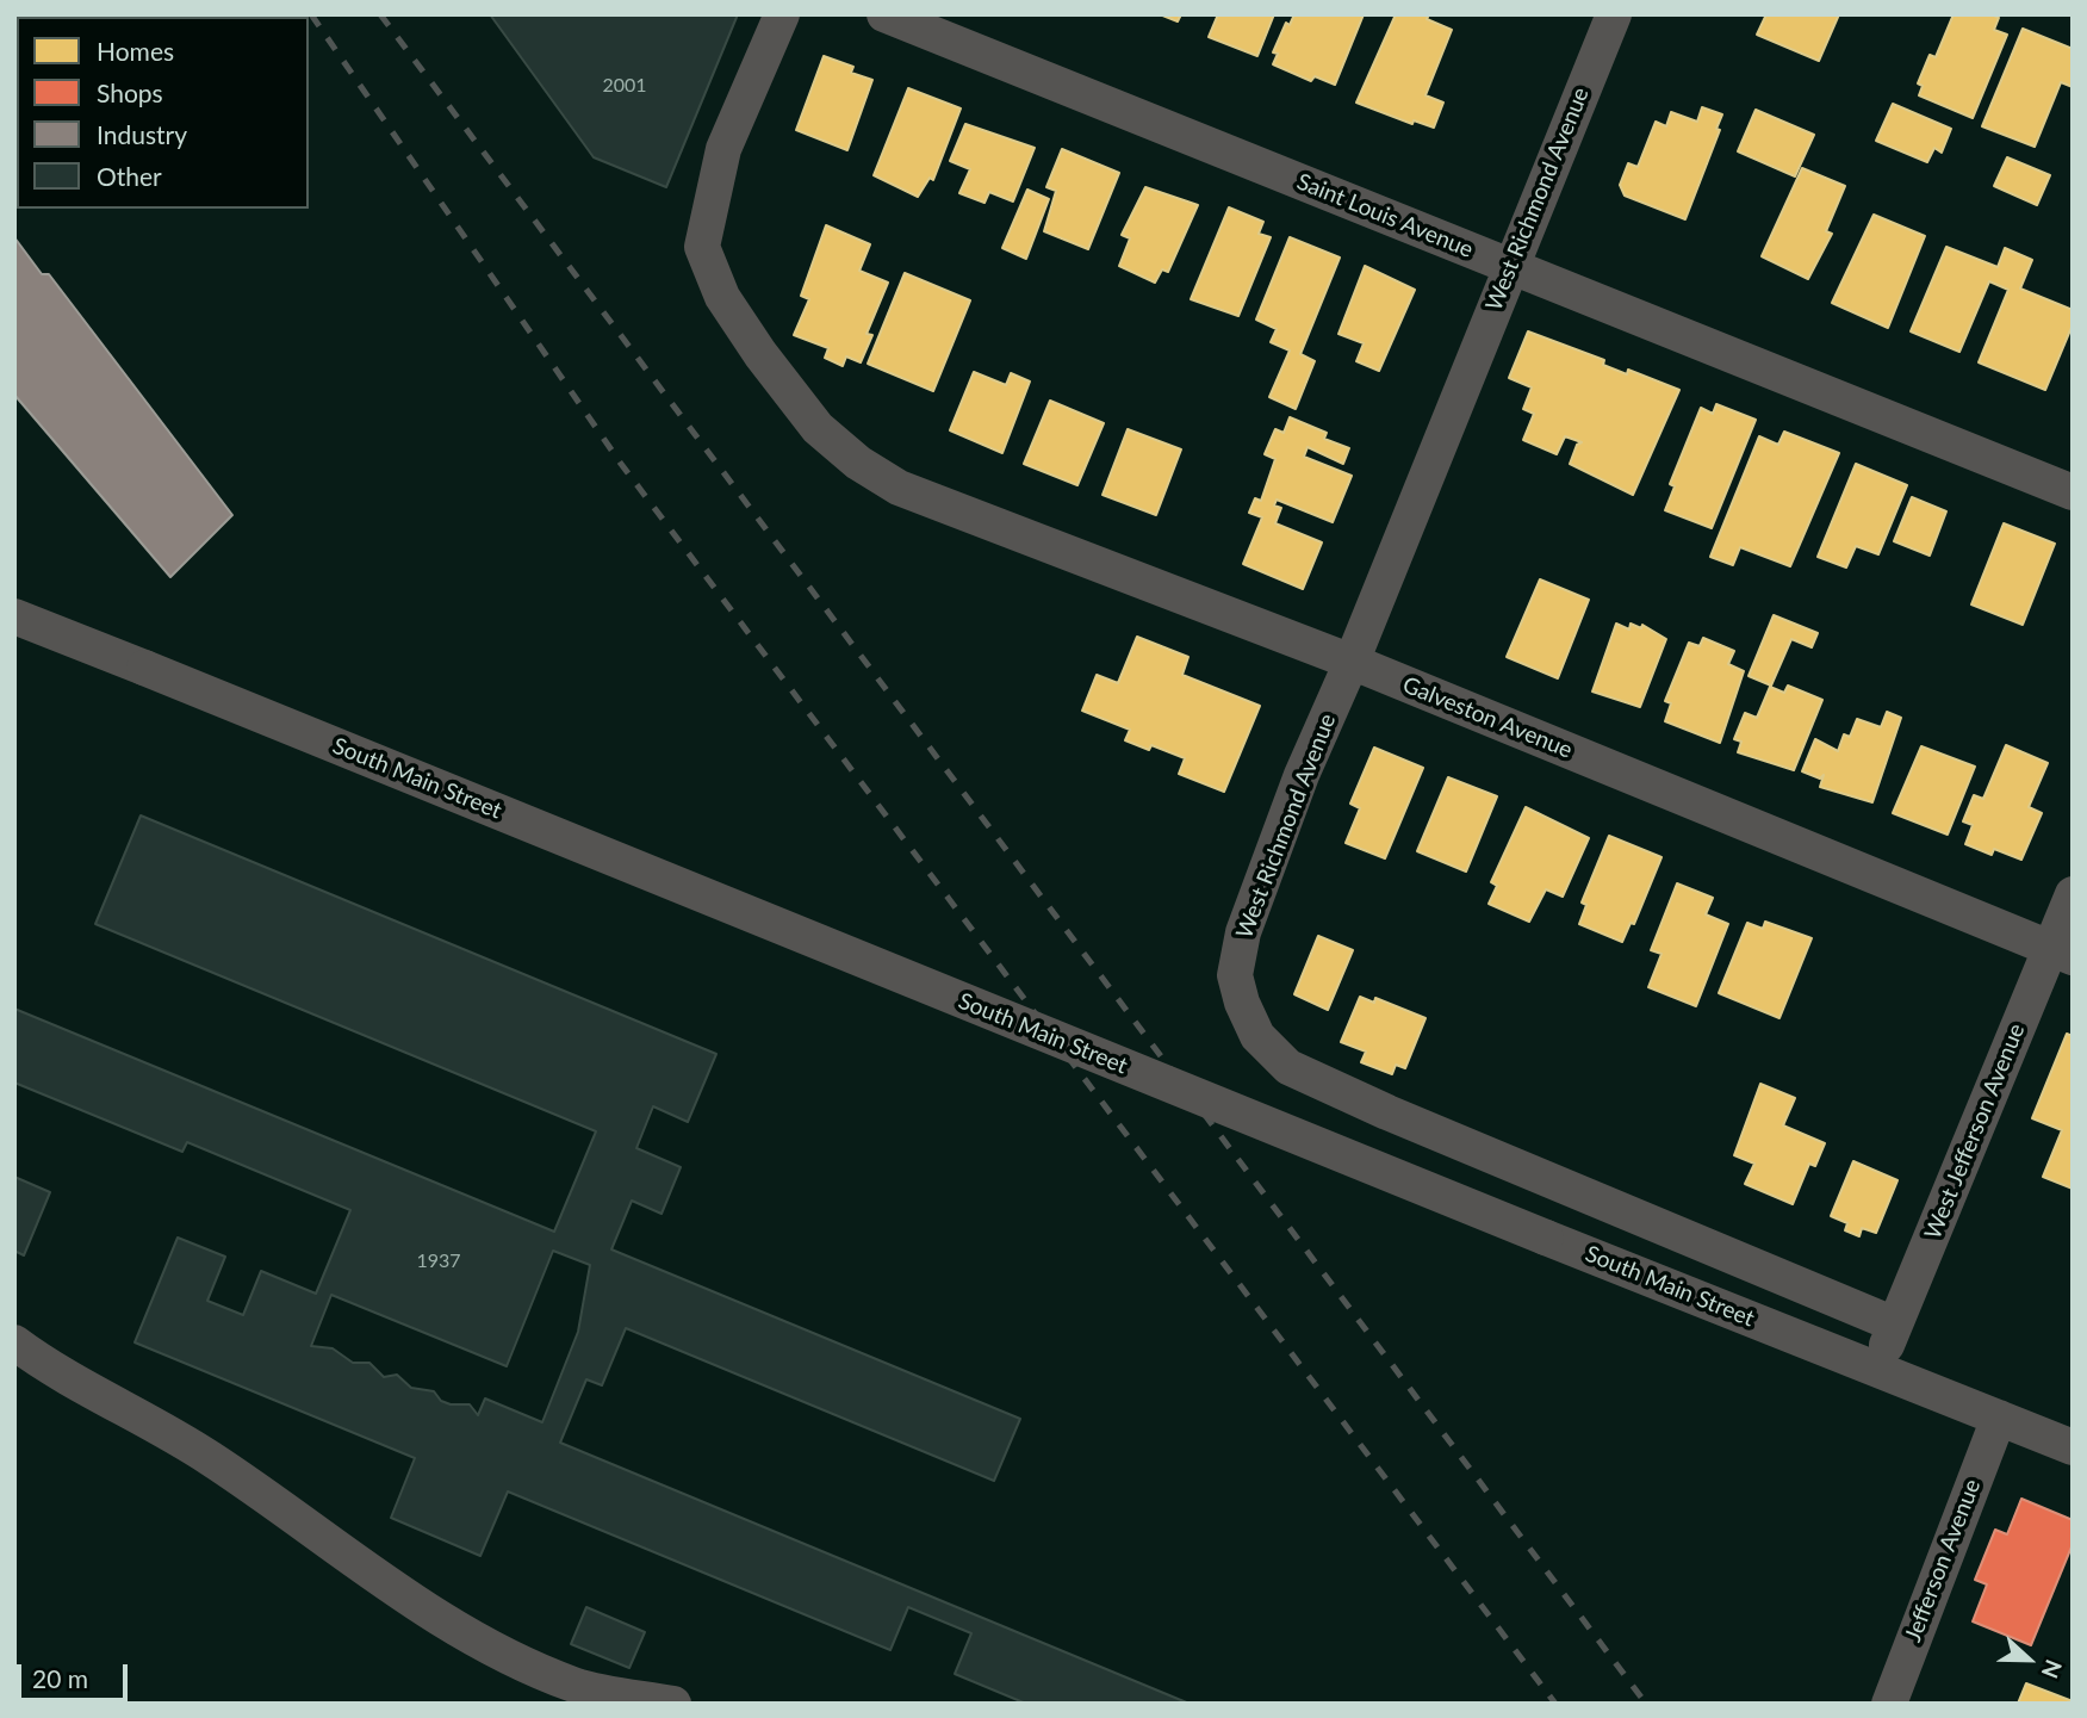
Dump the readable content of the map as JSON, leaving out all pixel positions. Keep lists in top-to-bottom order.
{
  "streets": {
    "street": [
      "West Richmond Avenue",
      "Saint Louis Avenue",
      "Galveston Avenue",
      "South Main Street",
      "West Jefferson Avenue",
      "Jefferson Avenue"
    ]
  },
  "crossings": [
    ["West Richmond Avenue", "Saint Louis Avenue"],
    ["West Richmond Avenue", "Galveston Avenue"],
    ["West Richmond Avenue", "West Jefferson Avenue"],
    ["Galveston Avenue", "West Jefferson Avenue"],
    ["South Main Street", "West Jefferson Avenue"],
    ["South Main Street", "Jefferson Avenue"]
  ],
  "house_numbers": ["2001", "1937"],
  "legend": [
    "Homes",
    "Shops",
    "Industry",
    "Other"
  ],
  "scale_bar": "20 m",
  "north": "right"
}
